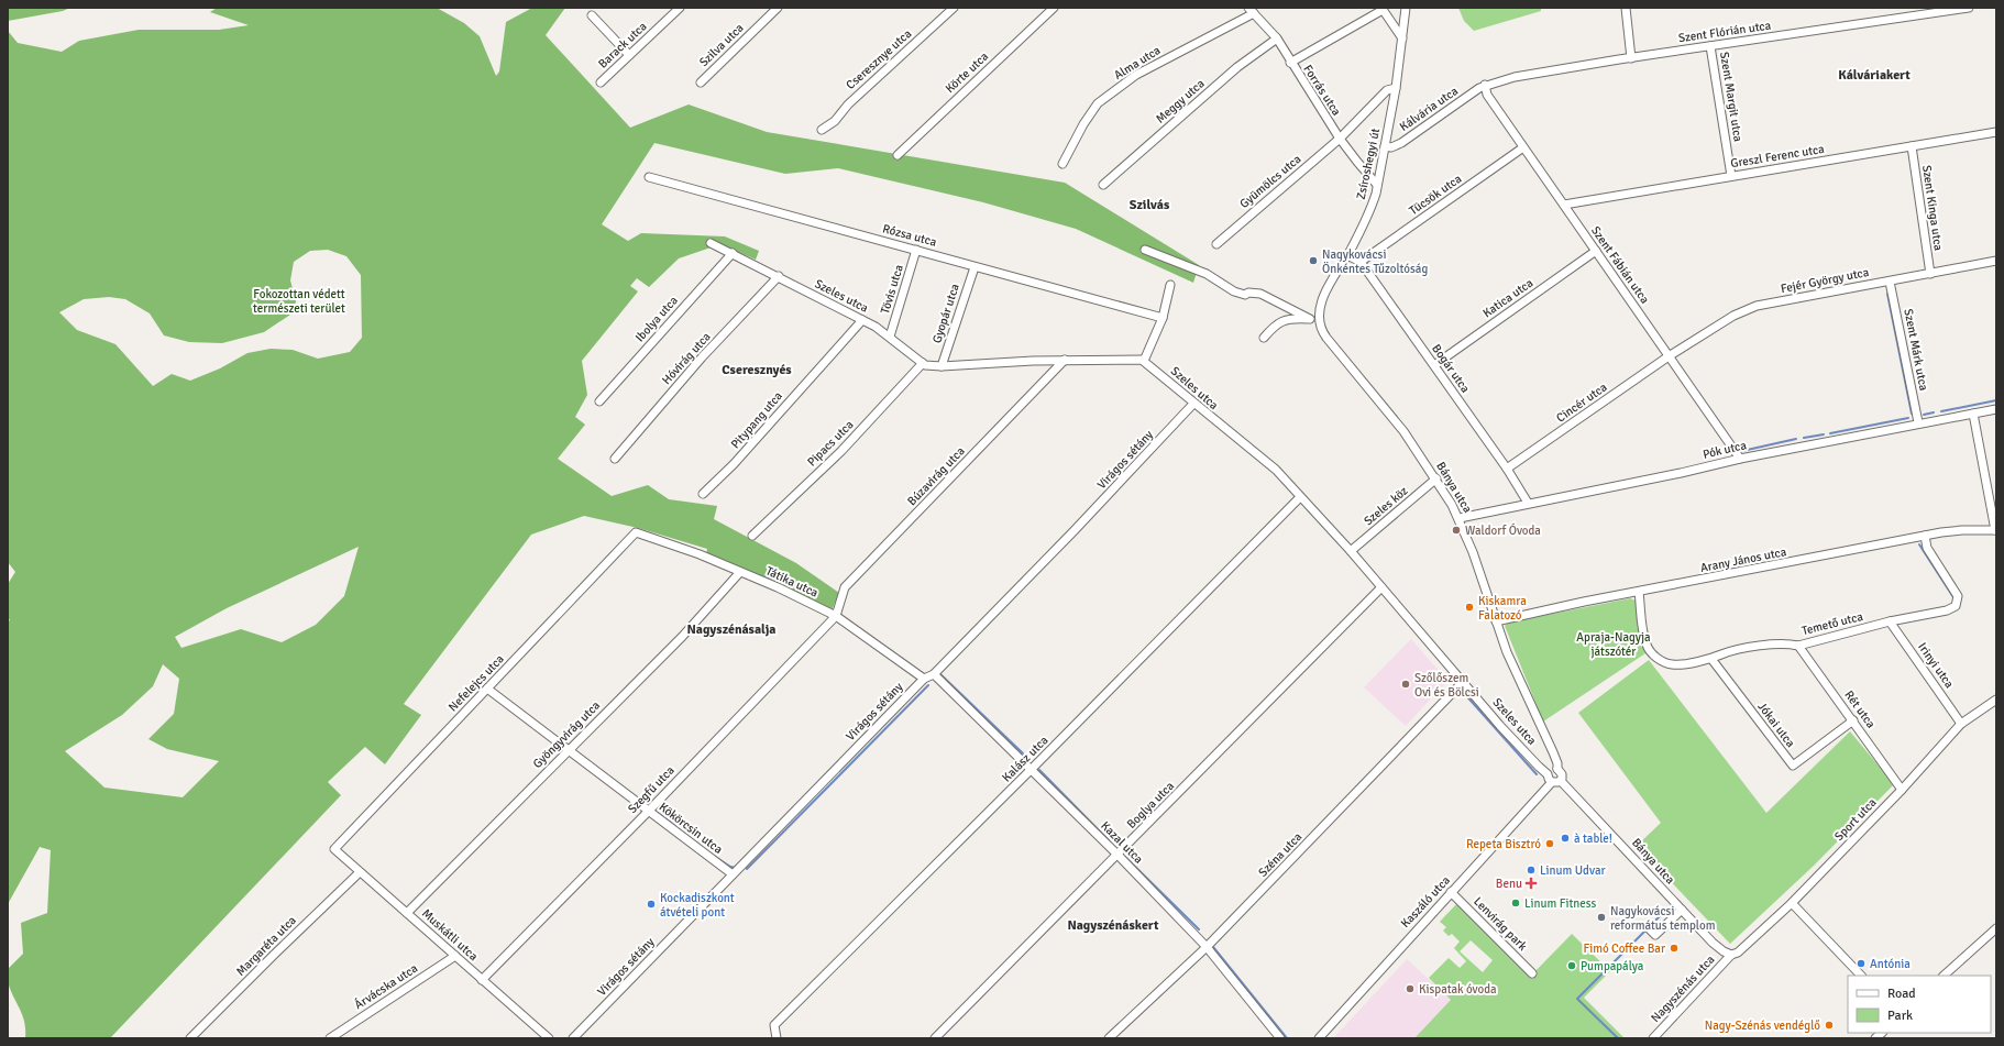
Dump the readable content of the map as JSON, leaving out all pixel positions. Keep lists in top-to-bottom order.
{
  "streets": {
    "street": [
      "Szent Flórián utca",
      "Barack utca",
      "Szilva utca",
      "Cseresznye utca",
      "Alma utca",
      "Körte utca",
      "Forrás utca",
      "Szent Margit utca",
      "Meggy utca",
      "Kálvária utca",
      "Greszl Ferenc utca",
      "Zsíroshegyi út",
      "Gyümölcs utca",
      "Tücsök utca",
      "Szent Kinga utca",
      "Rózsa utca",
      "Szent Fábián utca",
      "Fejér György utca",
      "Tövis utca",
      "Szeles utca",
      "Katica utca",
      "Gyopár utca",
      "Ibolya utca",
      "Szent Márk utca",
      "Hóvirág utca",
      "Bogár utca",
      "Cincér utca",
      "Pitypang utca",
      "Pipacs utca",
      "Pók utca",
      "Virágos sétány",
      "Búzavirág utca",
      "Bánya utca",
      "Szeles köz",
      "Arany János utca",
      "Tátika utca",
      "Temető utca",
      "Irinyi utca",
      "Nefelejcs utca",
      "Rét utca",
      "Jókai utca",
      "Gyöngyvirág utca",
      "Kalász utca",
      "Szegfű utca",
      "Boglya utca",
      "Sport utca",
      "Kökörcsin utca",
      "Kazal utca",
      "Széna utca",
      "Kaszáló utca",
      "Lenvirág park",
      "Muskátli utca",
      "Margaréta utca",
      "Árvácska utca",
      "Nagyszénás utca"
    ]
  },
  "crossings": [
    ["Szent Flórián utca", "Szent Margit utca"],
    ["Szent Flórián utca", "Kálvária utca"],
    ["Szent Flórián utca", "Szent Fábián utca"],
    ["Alma utca", "Forrás utca"],
    ["Forrás utca", "Meggy utca"],
    ["Forrás utca", "Zsíroshegyi út"],
    ["Forrás utca", "Gyümölcs utca"],
    ["Szent Margit utca", "Greszl Ferenc utca"],
    ["Kálvária utca", "Zsíroshegyi út"],
    ["Kálvária utca", "Szent Fábián utca"],
    ["Greszl Ferenc utca", "Szent Kinga utca"],
    ["Greszl Ferenc utca", "Szent Fábián utca"],
    ["Zsíroshegyi út", "Gyümölcs utca"],
    ["Zsíroshegyi út", "Bogár utca"],
    ["Zsíroshegyi út", "Bánya utca"],
    ["Tücsök utca", "Szent Fábián utca"],
    ["Tücsök utca", "Bogár utca"],
    ["Szent Kinga utca", "Fejér György utca"],
    ["Rózsa utca", "Tövis utca"],
    ["Rózsa utca", "Gyopár utca"],
    ["Szent Fábián utca", "Fejér György utca"],
    ["Szent Fábián utca", "Katica utca"],
    ["Szent Fábián utca", "Cincér utca"],
    ["Szent Fábián utca", "Pók utca"],
    ["Fejér György utca", "Szent Márk utca"],
    ["Fejér György utca", "Cincér utca"],
    ["Tövis utca", "Szeles utca"],
    ["Szeles utca", "Ibolya utca"],
    ["Szeles utca", "Hóvirág utca"],
    ["Szeles utca", "Pitypang utca"],
    ["Szeles utca", "Pipacs utca"],
    ["Szeles utca", "Virágos sétány"],
    ["Szeles utca", "Bánya utca"],
    ["Szeles utca", "Szeles köz"],
    ["Szeles utca", "Kalász utca"],
    ["Szeles utca", "Boglya utca"],
    ["Szeles utca", "Széna utca"],
    ["Szeles utca", "Kaszáló utca"],
    ["Katica utca", "Bogár utca"],
    ["Szent Márk utca", "Pók utca"],
    ["Bogár utca", "Cincér utca"],
    ["Bogár utca", "Pók utca"],
    ["Pók utca", "Bánya utca"],
    ["Virágos sétány", "Tátika utca"],
    ["Virágos sétány", "Kökörcsin utca"],
    ["Virágos sétány", "Kazal utca"],
    ["Búzavirág utca", "Tátika utca"],
    ["Búzavirág utca", "Szegfű utca"],
    ["Bánya utca", "Szeles köz"],
    ["Bánya utca", "Arany János utca"],
    ["Bánya utca", "Sport utca"],
    ["Bánya utca", "Kaszáló utca"],
    ["Bánya utca", "Nagyszénás utca"],
    ["Arany János utca", "Temető utca"],
    ["Tátika utca", "Nefelejcs utca"],
    ["Tátika utca", "Gyöngyvirág utca"],
    ["Tátika utca", "Szegfű utca"],
    ["Temető utca", "Irinyi utca"],
    ["Temető utca", "Rét utca"],
    ["Temető utca", "Jókai utca"],
    ["Irinyi utca", "Sport utca"],
    ["Nefelejcs utca", "Kökörcsin utca"],
    ["Nefelejcs utca", "Muskátli utca"],
    ["Rét utca", "Jókai utca"],
    ["Rét utca", "Sport utca"],
    ["Gyöngyvirág utca", "Kökörcsin utca"],
    ["Gyöngyvirág utca", "Muskátli utca"],
    ["Kalász utca", "Kazal utca"],
    ["Szegfű utca", "Kökörcsin utca"],
    ["Szegfű utca", "Muskátli utca"],
    ["Boglya utca", "Kazal utca"],
    ["Sport utca", "Nagyszénás utca"],
    ["Kazal utca", "Széna utca"],
    ["Kaszáló utca", "Lenvirág park"],
    ["Muskátli utca", "Margaréta utca"],
    ["Muskátli utca", "Árvácska utca"]
  ],
  "districts": [
    "Kálváriakert",
    "Szilvás",
    "Cseresznyés",
    "Nagyszénásalja",
    "Nagyszénáskert"
  ],
  "parks": ["Fokozottan védett természeti terület", "Apraja-Nagyja játszótér"],
  "places": {
    "other": [
      "Nagykovácsi Önkéntes Tűzoltóság",
      "Waldorf Óvoda",
      "Kiskamra Falatozó",
      "Szőlőszem Ovi és Bölcsi",
      "à table!",
      "Repeta Bisztró",
      "Linum Udvar",
      "Linum Fitness",
      "Kockadiszkont átvételi pont",
      "Nagykovácsi református templom",
      "Fimó Coffee Bar",
      "Antónia",
      "Pumpapálya",
      "Kispatak óvoda",
      "Nagy-Szénás vendéglő"
    ],
    "health": ["Benu"]
  },
  "legend": ["Road", "Park"]
}
